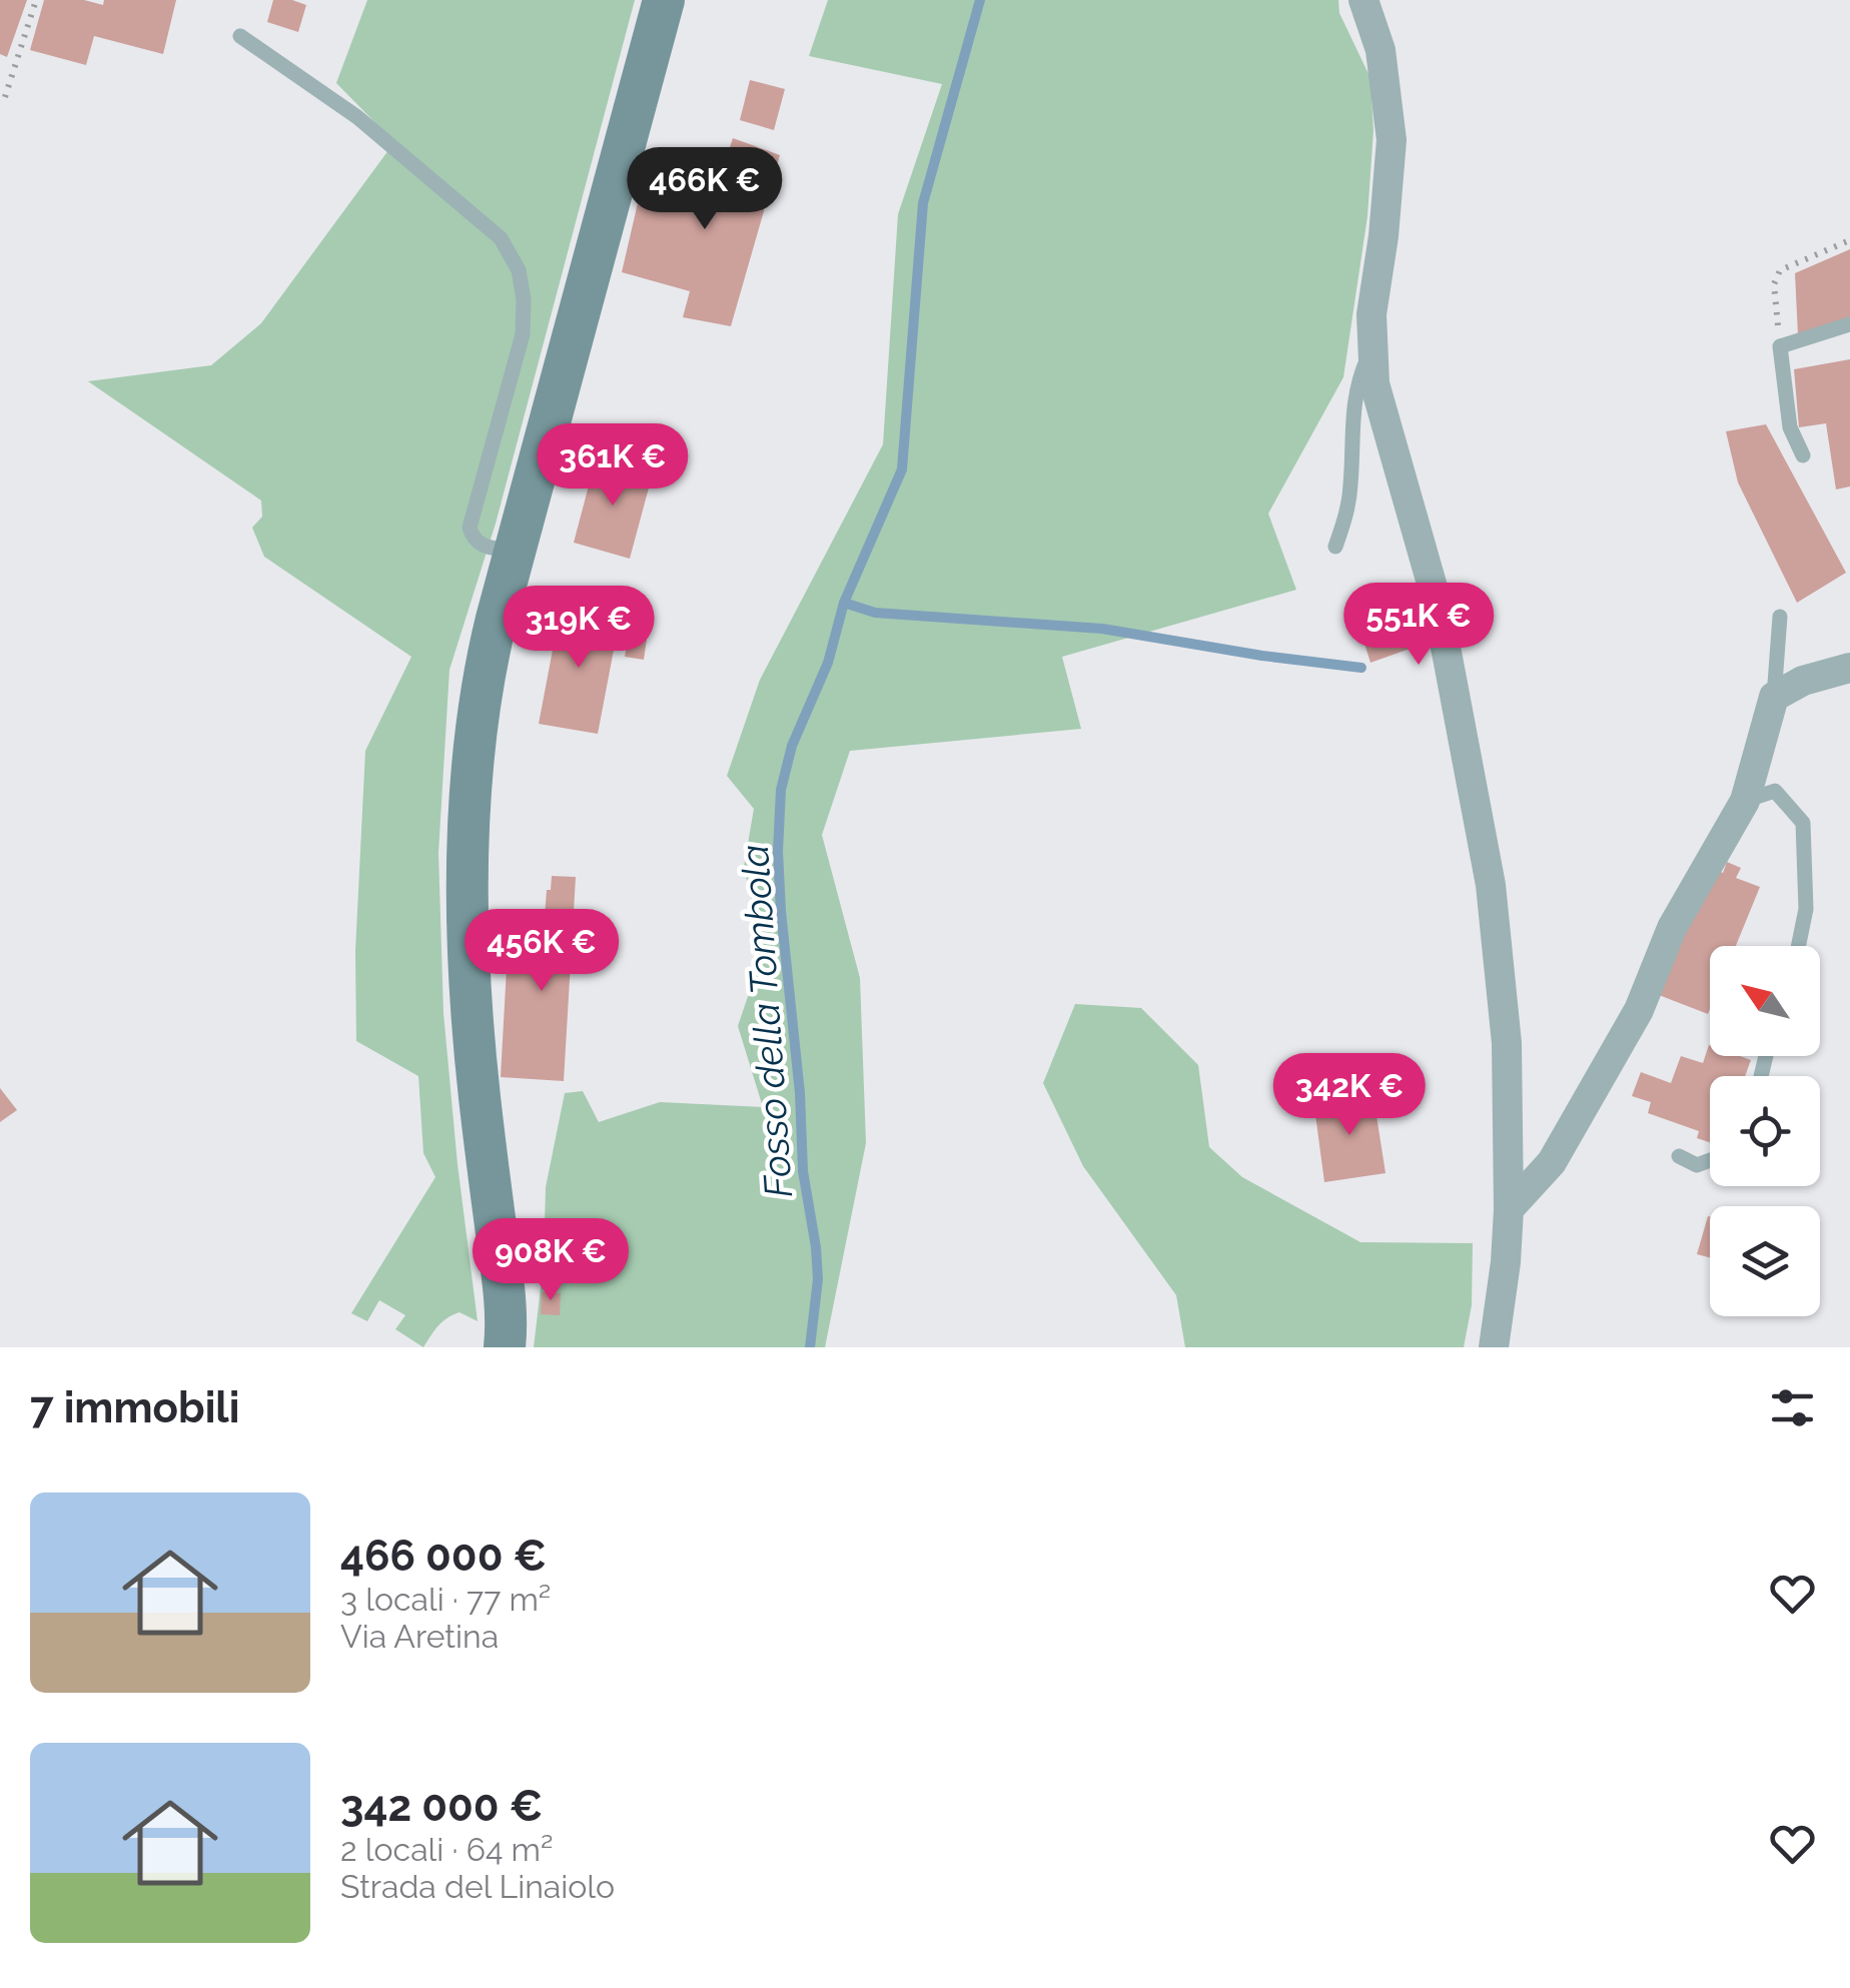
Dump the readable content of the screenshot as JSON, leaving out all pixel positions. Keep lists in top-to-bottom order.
{
  "water": ["Fosso della Tombola"],
  "north": "top left",
  "page": {
    "price": [
      "466K €",
      "361K €",
      "551K €",
      "319K €",
      "456K €",
      "342K €",
      "908K €"
    ],
    "heading": "7 immobili",
    "list": [
      {
        "name": "466 000 €",
        "note": "3 locali · 77 m² · Via Aretina"
      },
      {
        "name": "342 000 €",
        "note": "2 locali · 64 m² · Strada del Linaiolo"
      }
    ]
  }
}
